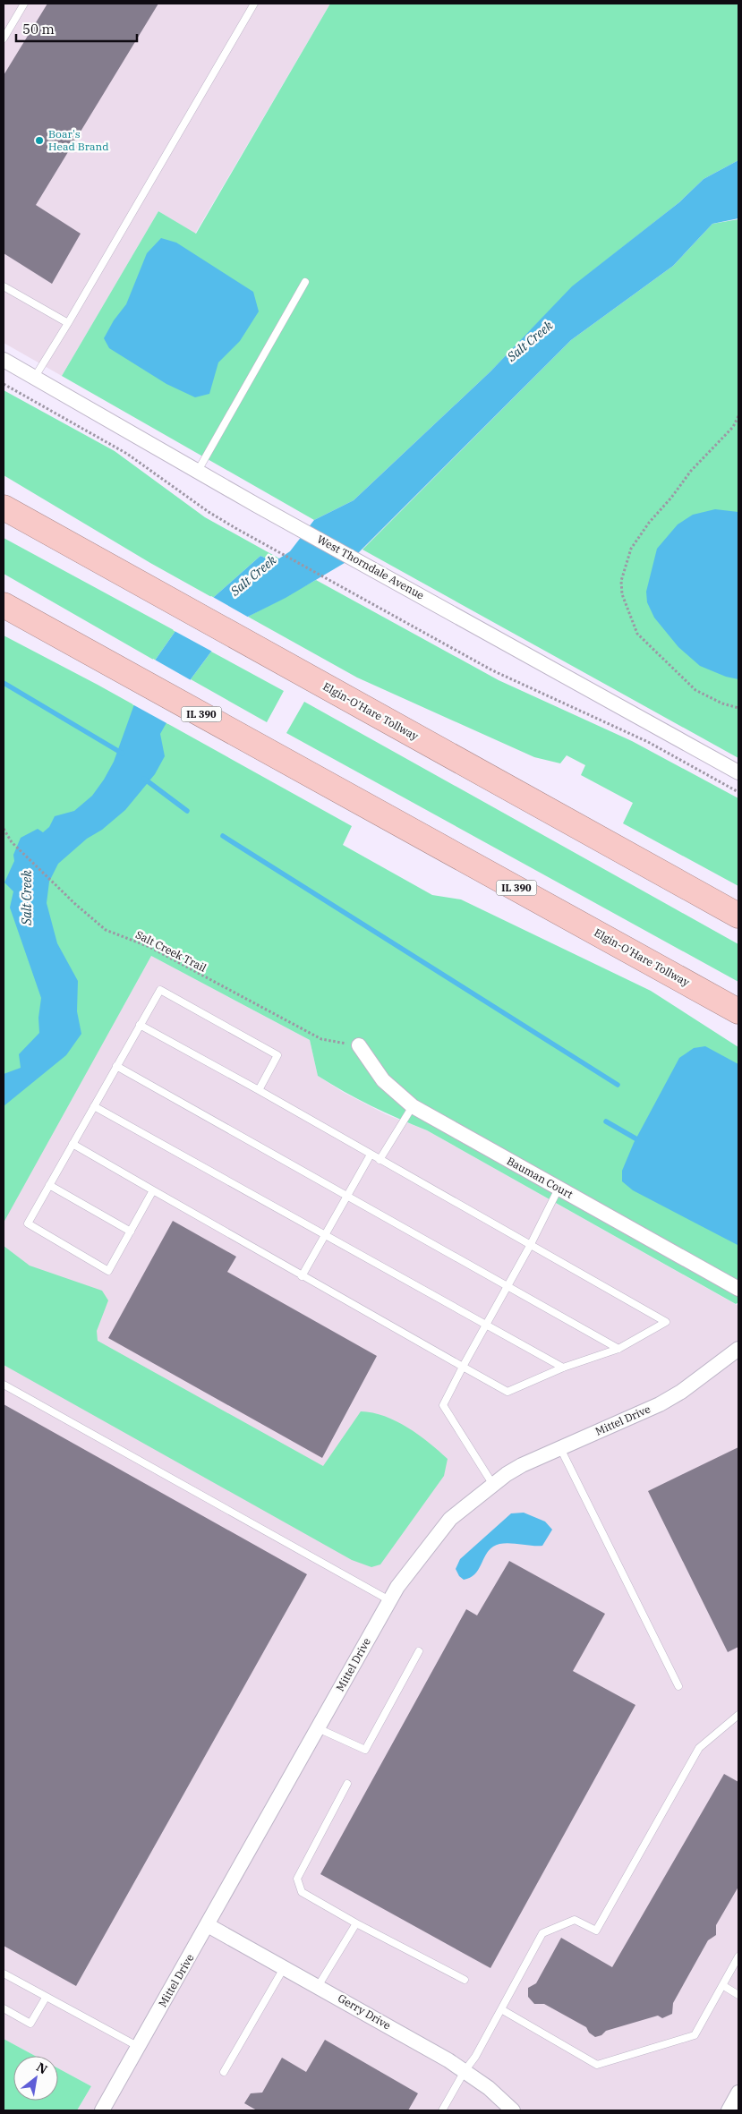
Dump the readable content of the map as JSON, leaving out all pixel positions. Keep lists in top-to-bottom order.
{
  "streets": {
    "highway": ["Elgin-O'Hare Tollway", "IL 390"],
    "street": [
      "West Thorndale Avenue",
      "Bauman Court",
      "Mittel Drive",
      "Gerry Drive"
    ],
    "path": ["Salt Creek Trail"]
  },
  "crossings": [
    ["Salt Creek Trail", "Bauman Court"],
    ["Mittel Drive", "Gerry Drive"]
  ],
  "water": ["Salt Creek"],
  "places": ["Boar's Head Brand"],
  "scale_bar": "50 m",
  "north": "top right"
}
